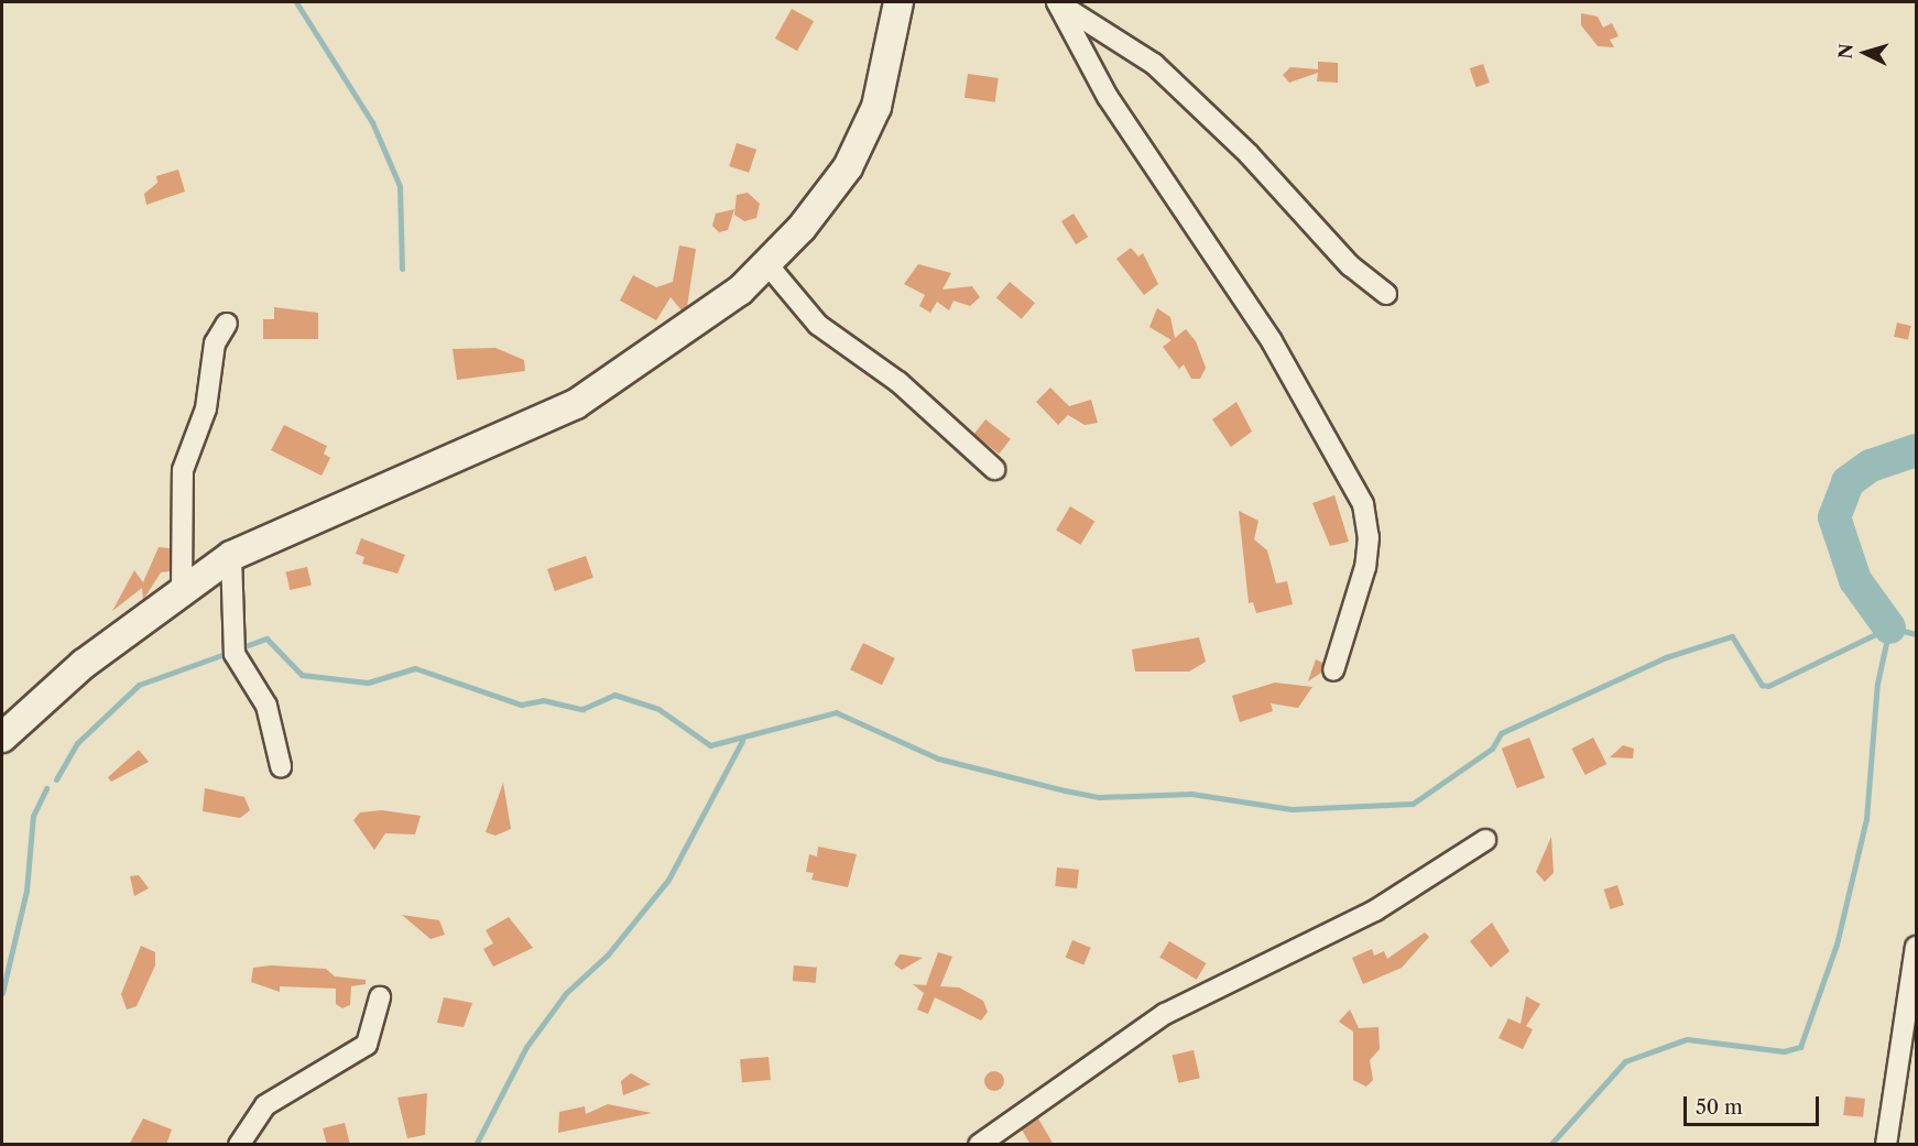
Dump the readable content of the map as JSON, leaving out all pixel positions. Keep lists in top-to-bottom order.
{
  "scale_bar": "50 m",
  "north": "left"
}
